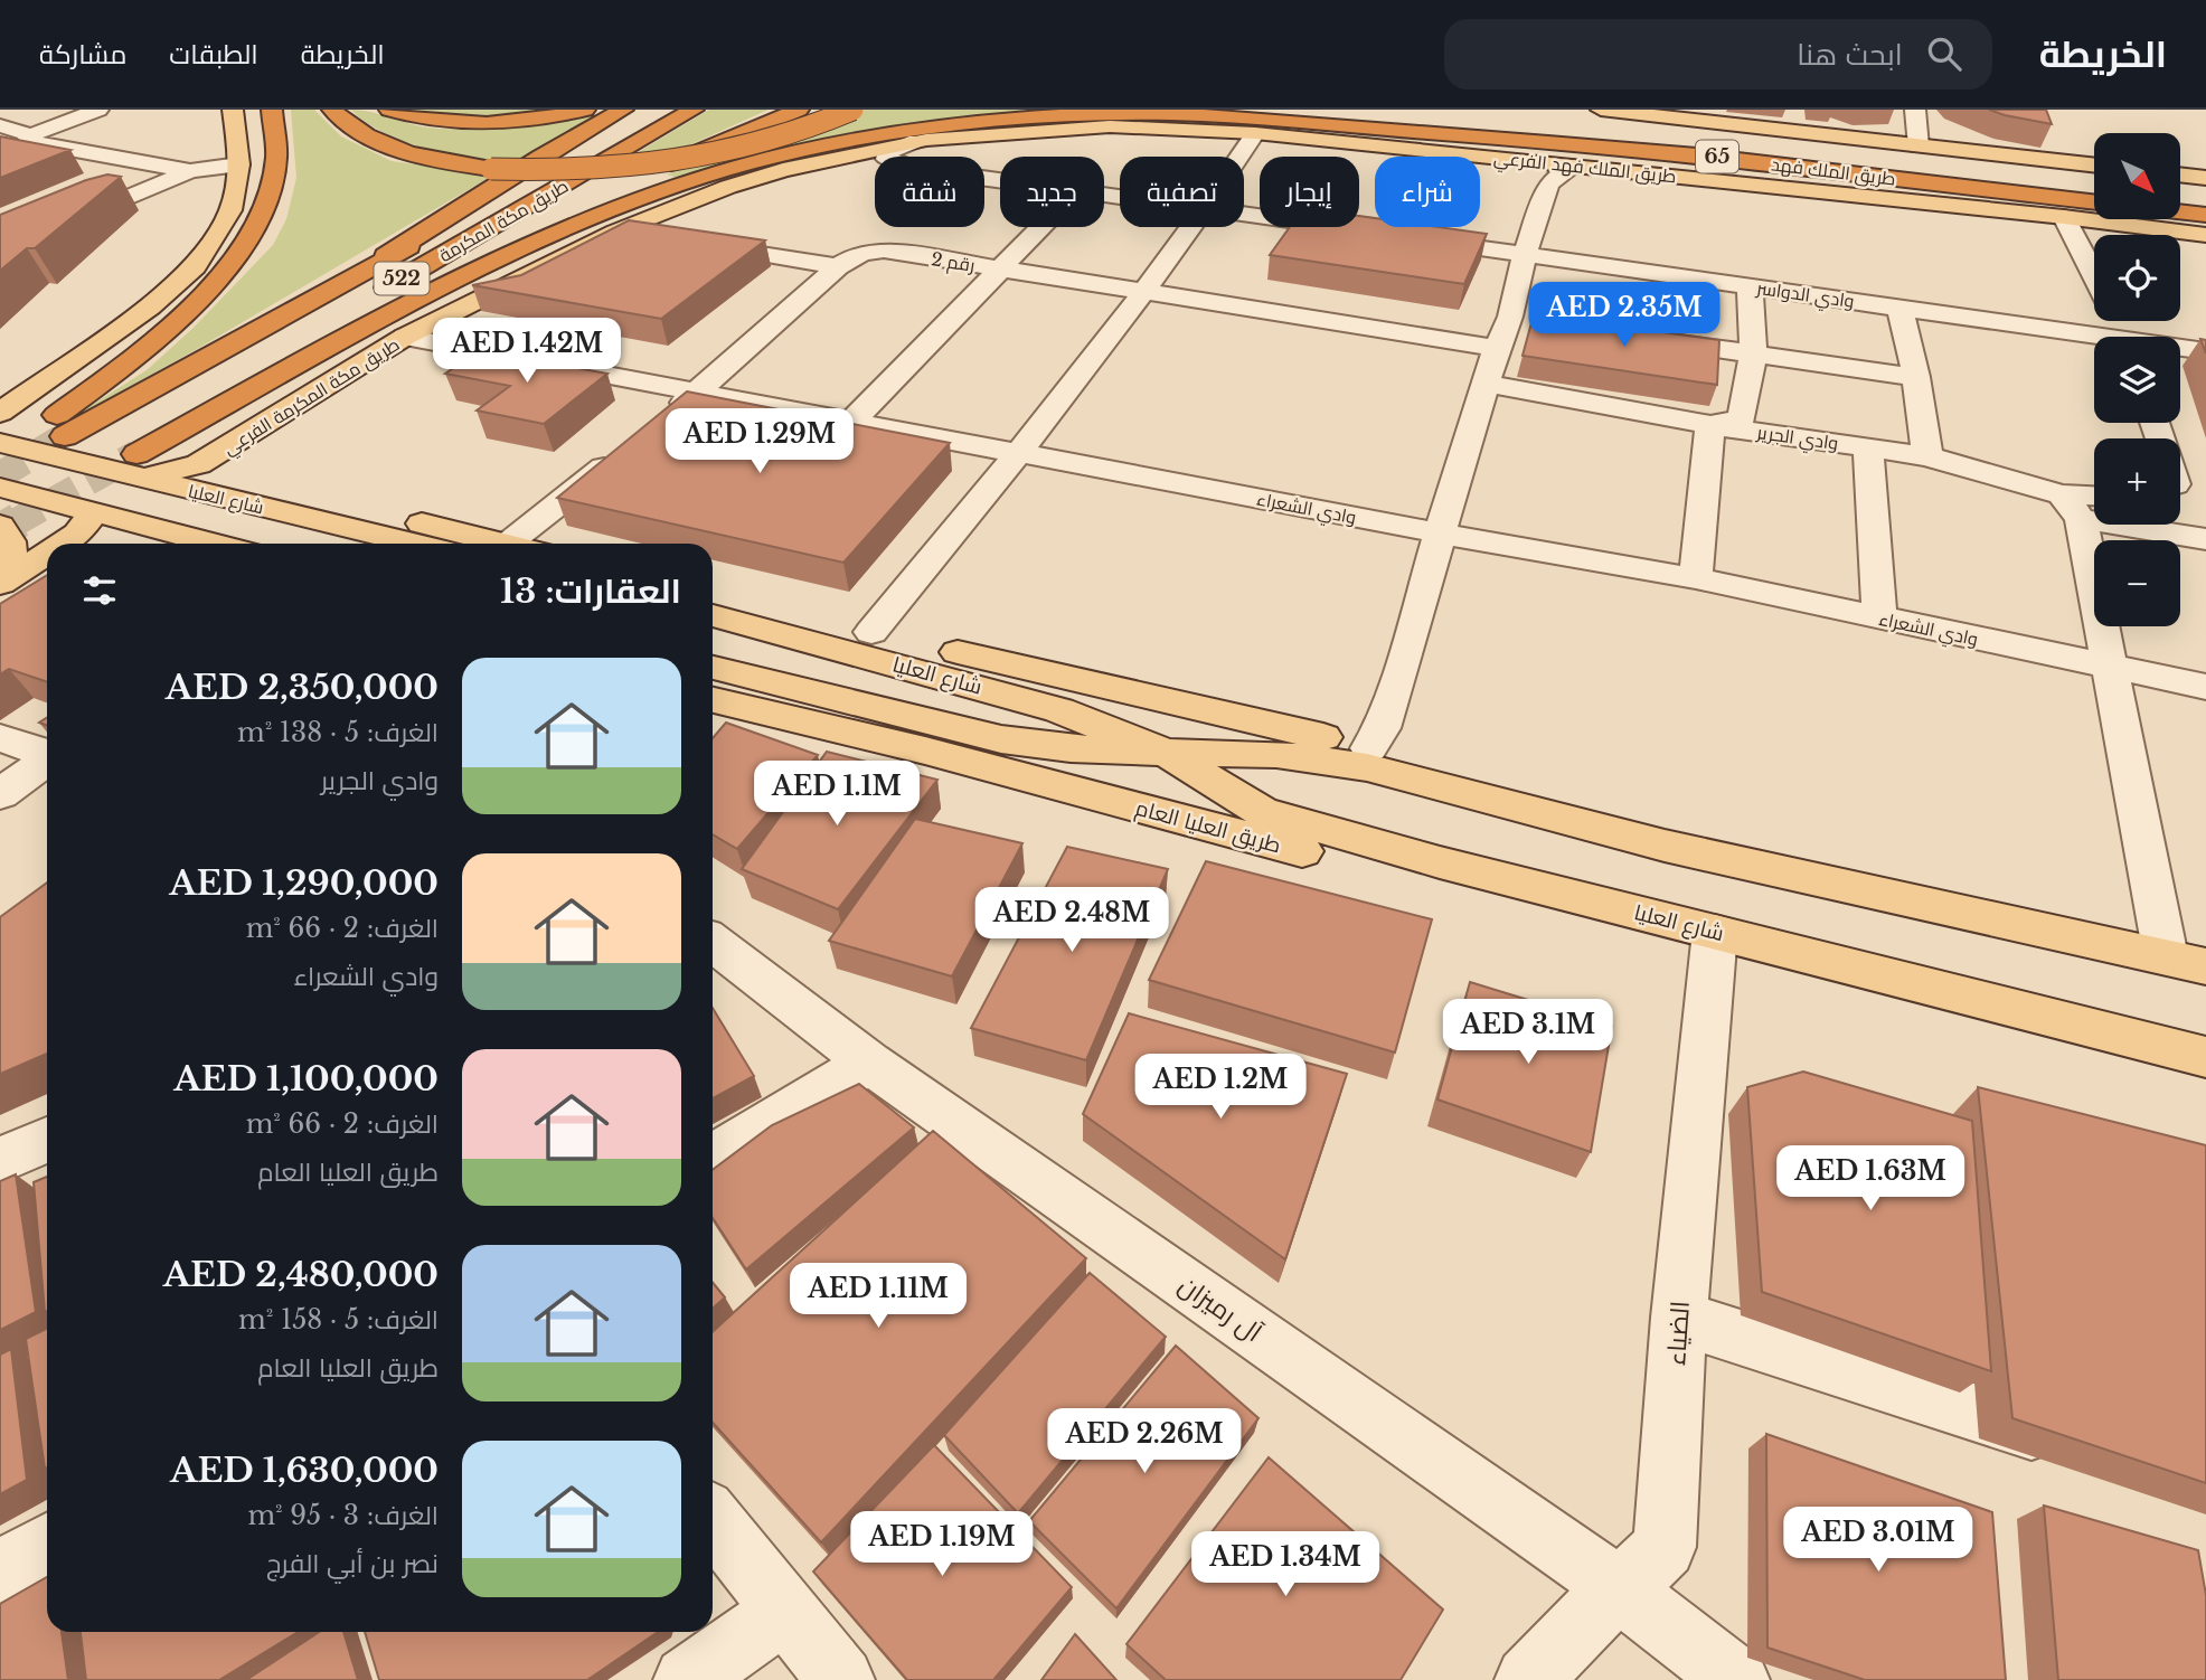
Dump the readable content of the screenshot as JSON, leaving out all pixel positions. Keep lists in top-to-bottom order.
{
  "streets": {
    "highway": [
      "65",
      "طريق الملك فهد",
      "طريق مكة المكرمة",
      "522"
    ],
    "main road": [
      "طريق الملك فهد الفرعي",
      "طريق مكة المكرمة الفرعي",
      "شارع العليا",
      "طريق العليا العام"
    ],
    "street": [
      "رقم 2",
      "وادي الدواسر",
      "وادي الجرير",
      "وادي الشعراء",
      "آل رميزان",
      "الضياء"
    ]
  },
  "crossings": [
    ["طريق الملك فهد الفرعي", "طريق مكة المكرمة الفرعي"],
    ["رقم 2", "وادي الشعراء"],
    ["طريق مكة المكرمة الفرعي", "شارع العليا"],
    ["طريق مكة المكرمة الفرعي", "وادي الشعراء"],
    ["شارع العليا", "طريق العليا العام"],
    ["شارع العليا", "الضياء"],
    ["طريق العليا العام", "الضياء"],
    ["آل رميزان", "الضياء"]
  ],
  "north": "bottom right",
  "page": {
    "header": "الخريطة",
    "search": "ابحث هنا",
    "nav": ["الخريطة", "الطبقات", "مشاركة"],
    "map_buttons": ["+", "−"],
    "chip": [
      "شراء",
      "إيجار",
      "تصفية",
      "جديد",
      "شقة"
    ],
    "price": [
      "AED 2.35M",
      "AED 1.42M",
      "AED 1.29M",
      "AED 1.1M",
      "AED 2.48M",
      "AED 3.1M",
      "AED 1.2M",
      "AED 1.63M",
      "AED 1.11M",
      "AED 2.26M",
      "AED 3.01M",
      "AED 1.19M",
      "AED 1.34M"
    ],
    "heading": "العقارات: 13",
    "list": [
      {
        "name": "AED 2,350,000",
        "note": "الغرف: 5 · 138 m² · وادي الجرير"
      },
      {
        "name": "AED 1,290,000",
        "note": "الغرف: 2 · 66 m² · وادي الشعراء"
      },
      {
        "name": "AED 1,100,000",
        "note": "الغرف: 2 · 66 m² · طريق العليا العام"
      },
      {
        "name": "AED 2,480,000",
        "note": "الغرف: 5 · 158 m² · طريق العليا العام"
      },
      {
        "name": "AED 1,630,000",
        "note": "الغرف: 3 · 95 m² · نصر بن أبي الفرج"
      }
    ]
  }
}
